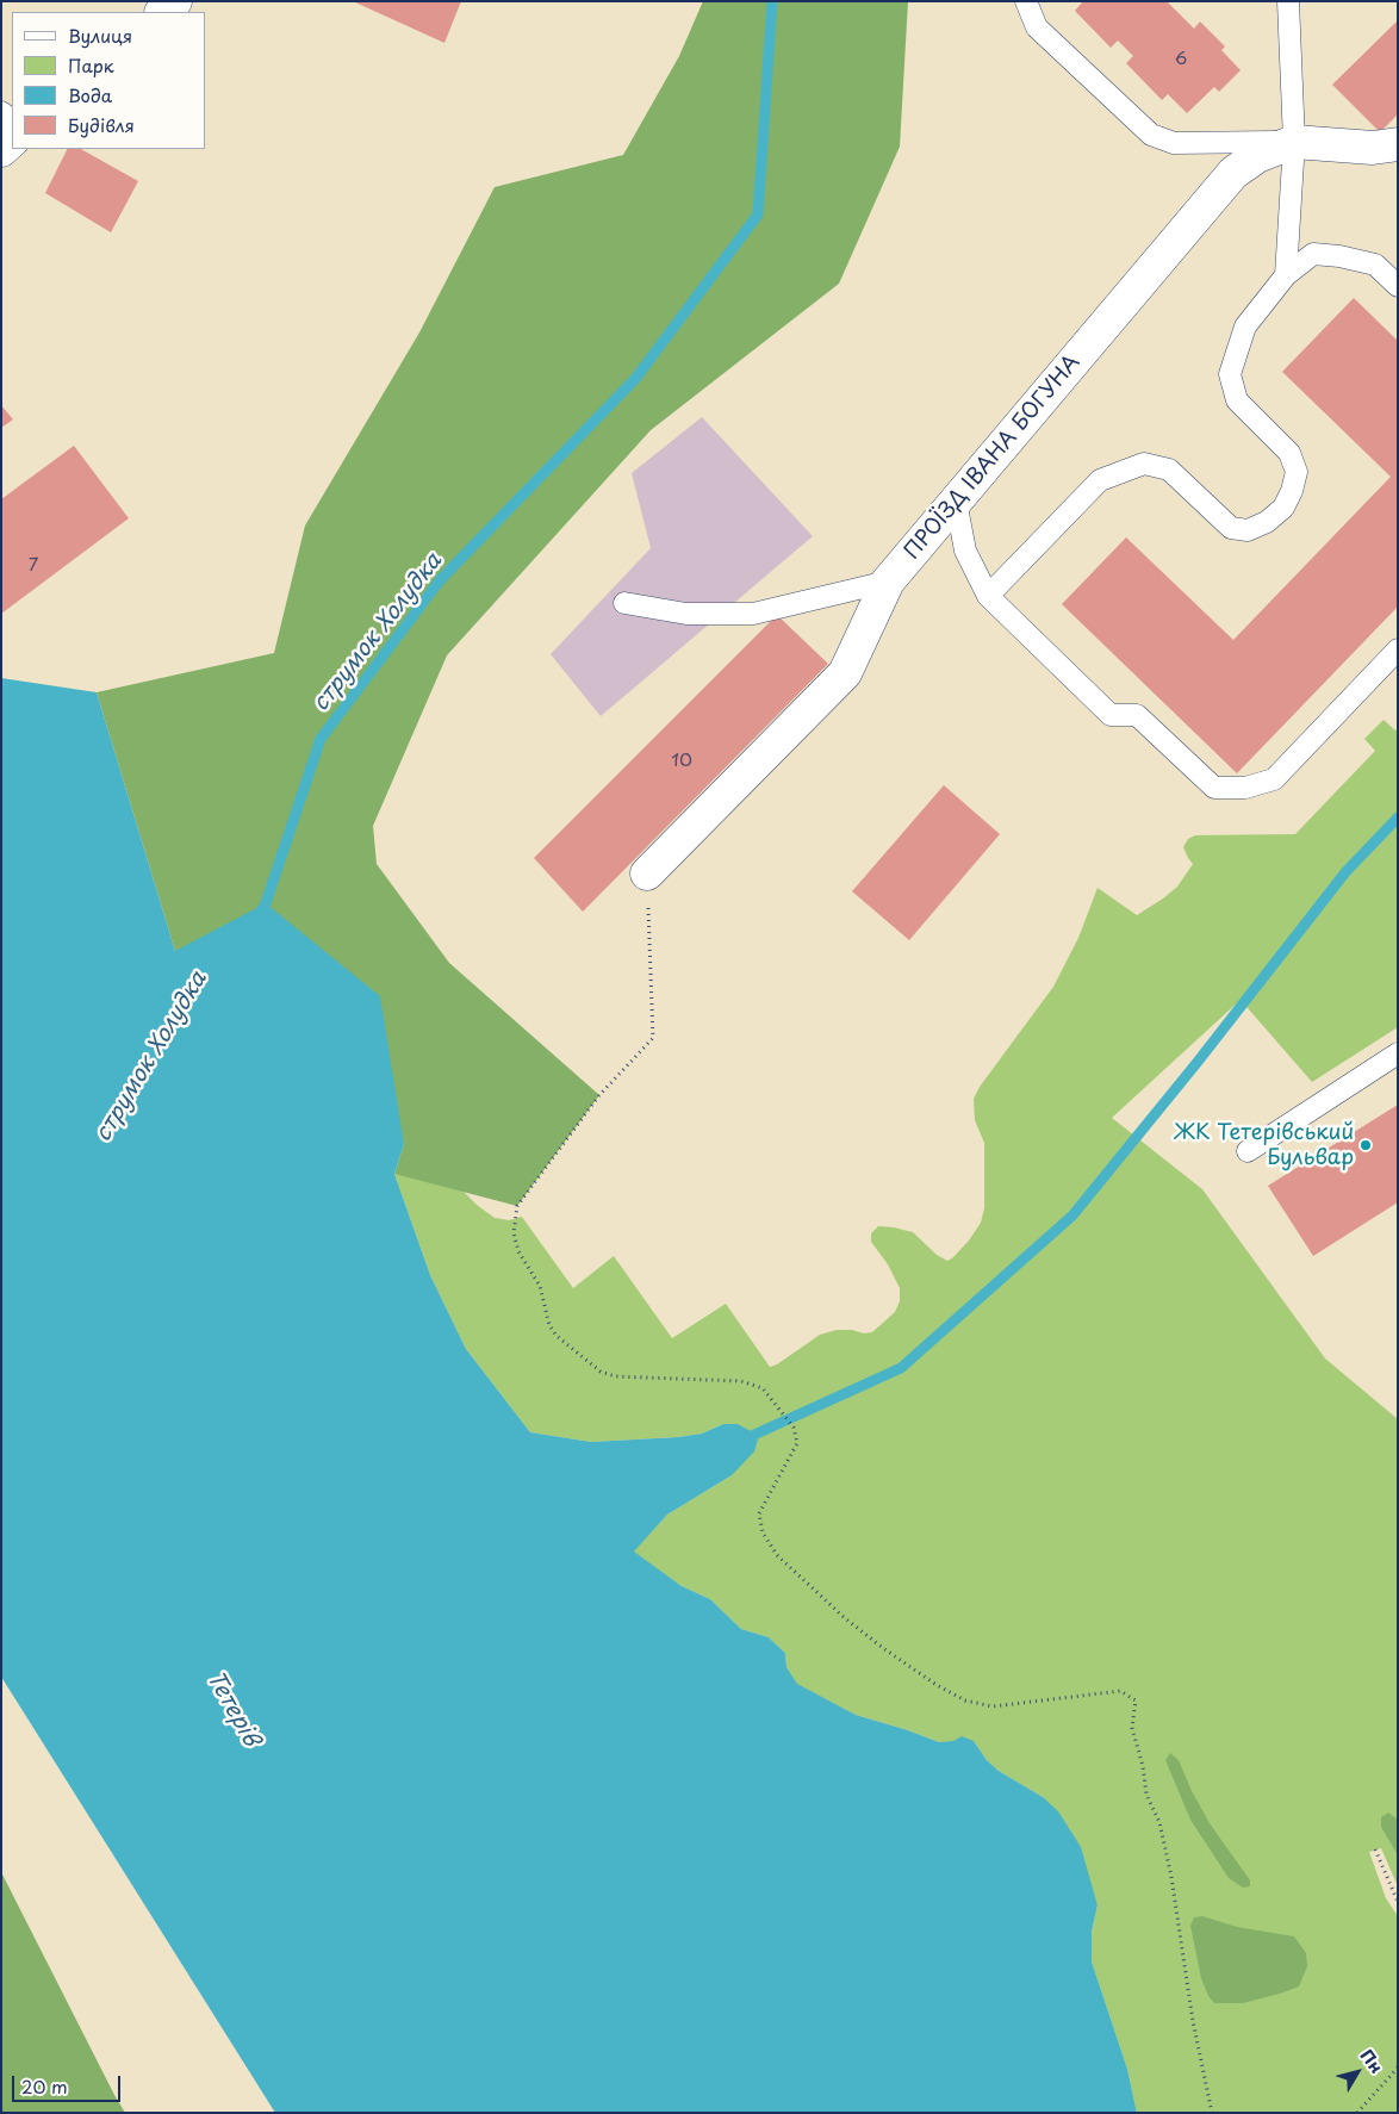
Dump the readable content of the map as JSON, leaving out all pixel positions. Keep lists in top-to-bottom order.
{
  "streets": {
    "street": ["ПРОЇЗД ІВАНА БОГУНА"]
  },
  "water": ["струмок Холудка", "Тетерів"],
  "places": ["ЖК Тетерівський Бульвар"],
  "house_numbers": ["6", "7", "10"],
  "legend": [
    "Вулиця",
    "Парк",
    "Вода",
    "Будівля"
  ],
  "scale_bar": "20 m",
  "north": "top right"
}
